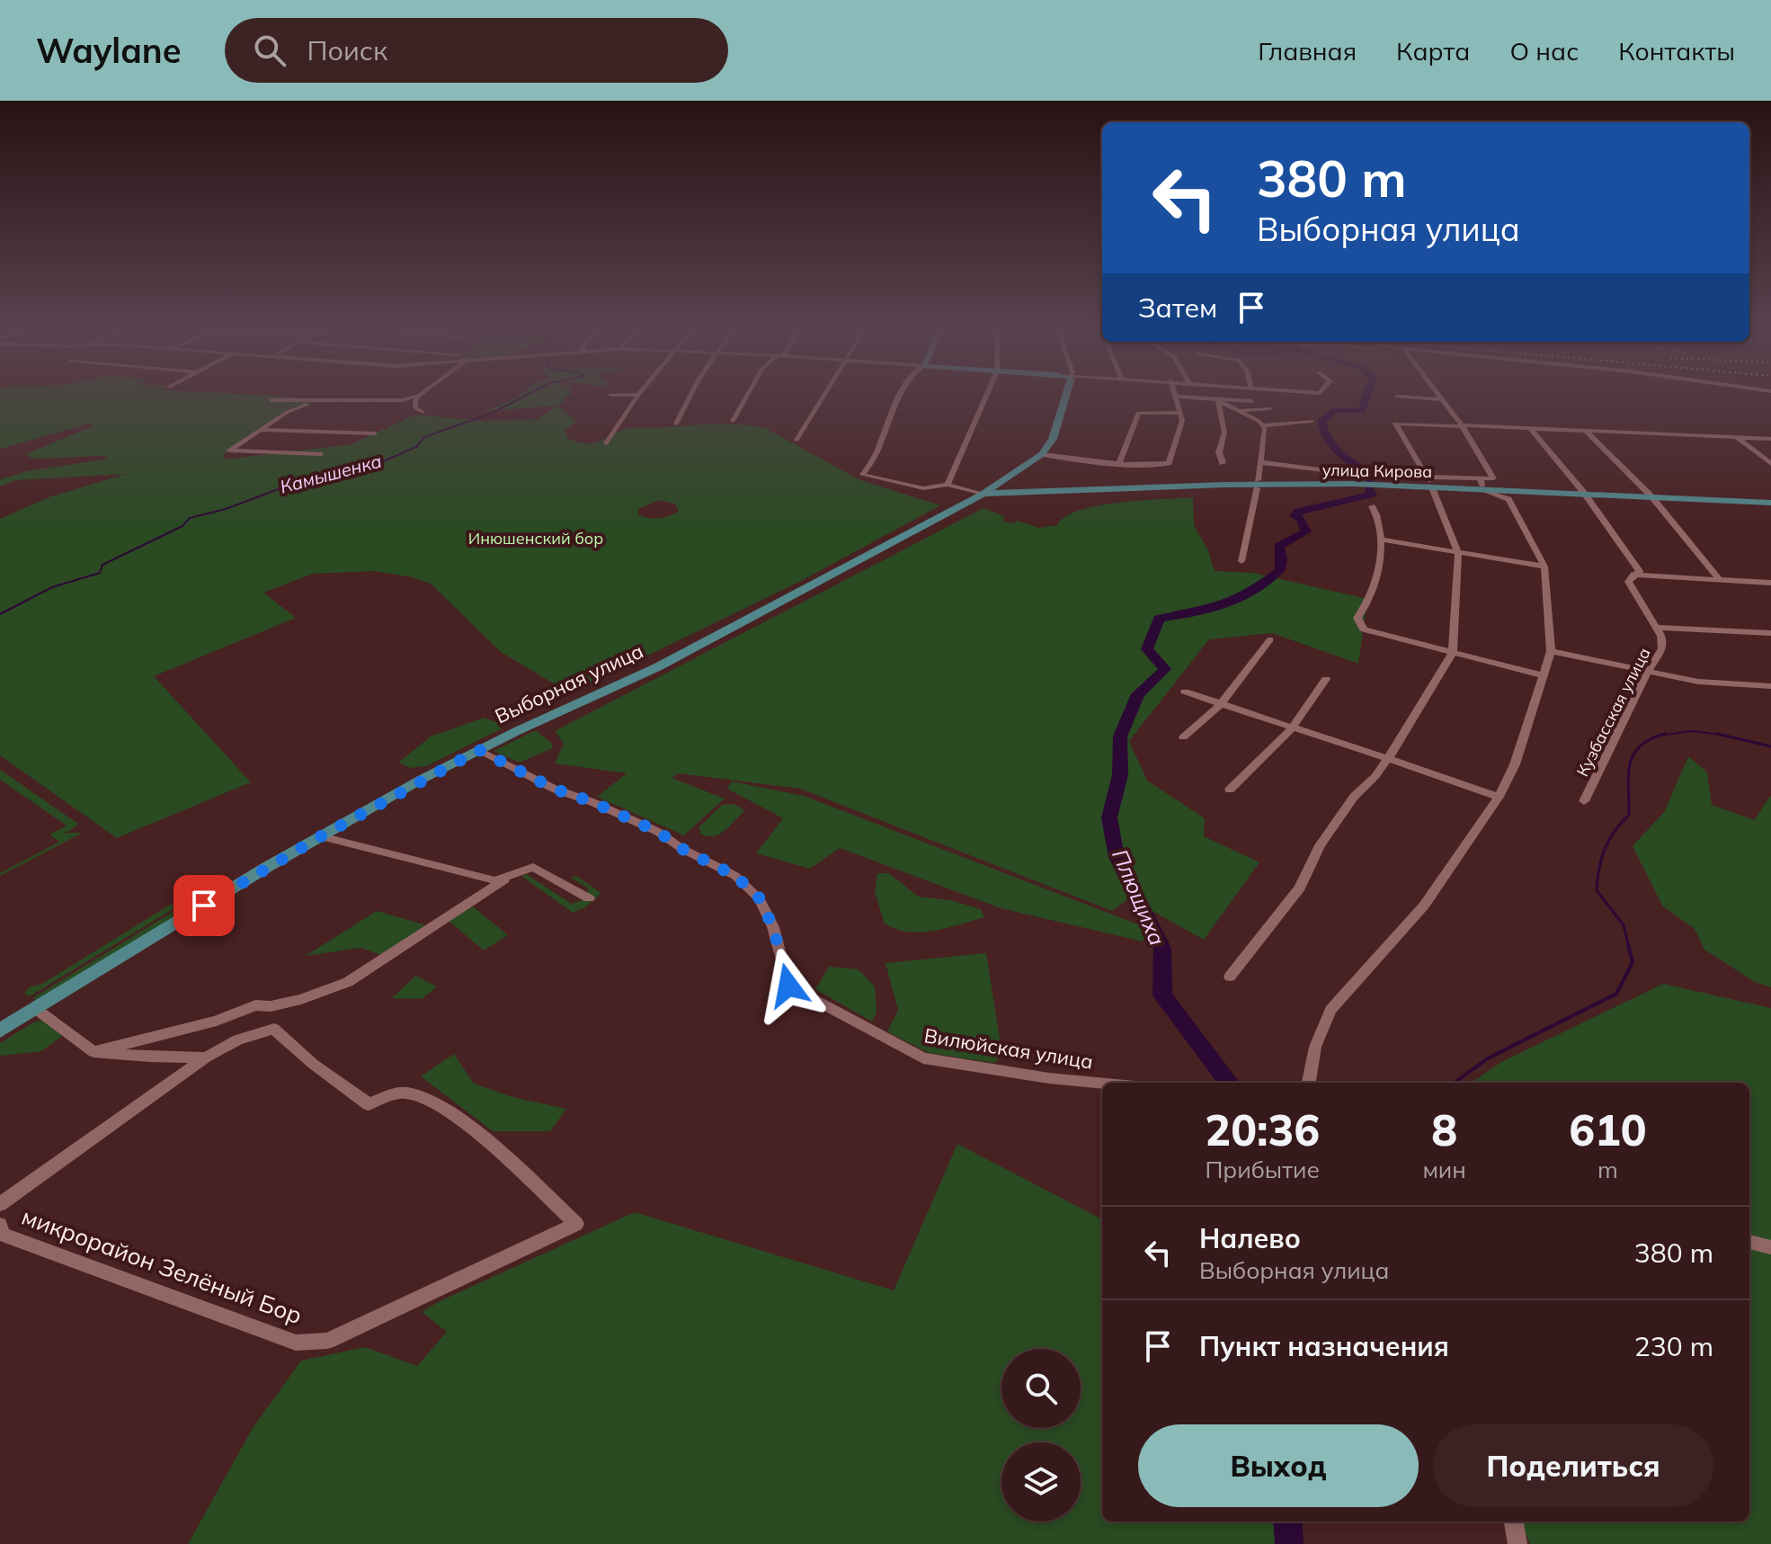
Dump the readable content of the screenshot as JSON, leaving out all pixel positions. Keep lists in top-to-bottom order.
{
  "streets": {
    "main road": ["улица Кирова", "Выборная улица"],
    "street": ["Кузбасская улица", "Вилюйская улица", "микрорайон Зелёный Бор"]
  },
  "crossings": [
    ["улица Кирова", "Выборная улица"],
    ["улица Кирова", "Кузбасская улица"],
    ["Выборная улица", "Вилюйская улица"]
  ],
  "water": ["Камышенка", "Плющиха"],
  "parks": ["Инюшенский бор"],
  "page": {
    "header": "Waylane",
    "search": "Поиск",
    "nav": [
      "Главная",
      "Карта",
      "О нас",
      "Контакты"
    ],
    "turn": ["380 m", "Выборная улица"],
    "then": "Затем",
    "eta": [
      "20:36",
      "Прибытие",
      "8",
      "мин",
      "610",
      "m"
    ],
    "list": [
      {
        "name": "Налево",
        "note": "Выборная улица",
        "value": "380 m"
      },
      {
        "name": "Пункт назначения",
        "value": "230 m"
      }
    ],
    "buttons": ["Выход", "Поделиться"]
  }
}
